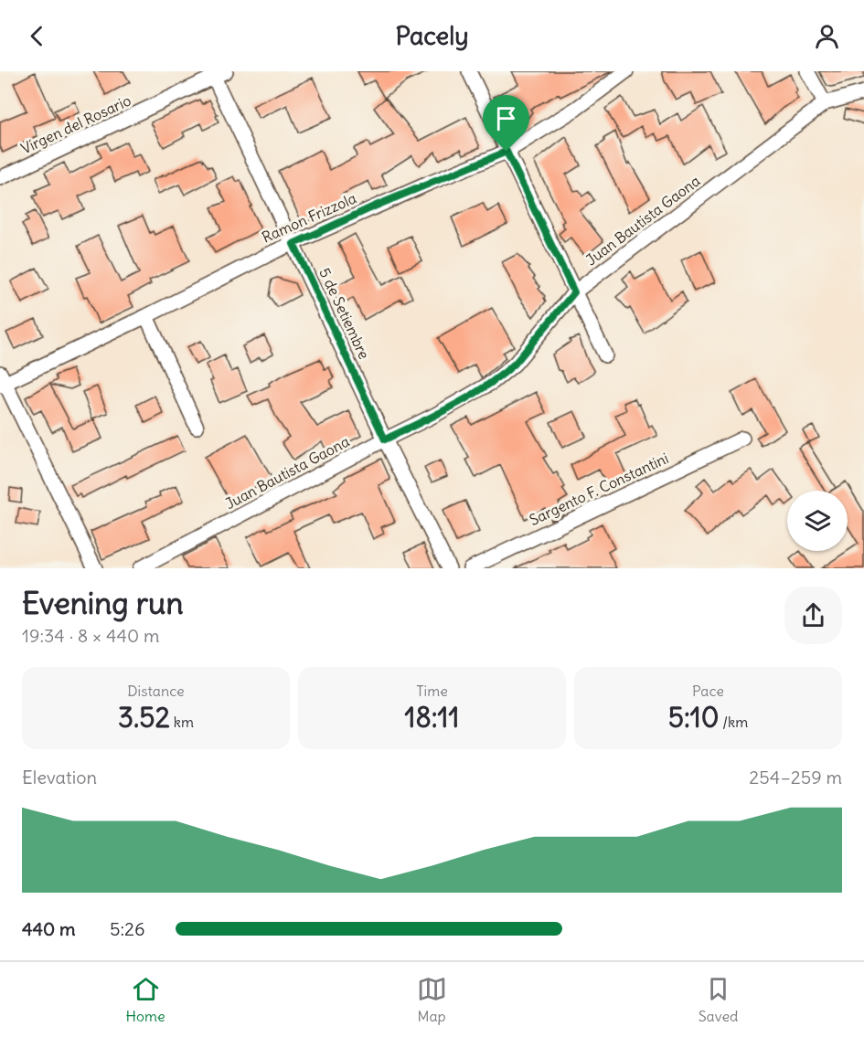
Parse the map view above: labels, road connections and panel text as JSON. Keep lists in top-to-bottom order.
{
  "streets": {
    "street": [
      "Virgen del Rosario",
      "Ramon Frizzola",
      "Juan Bautista Gaona",
      "5 de Setiembre",
      "Sargento F. Constantini"
    ]
  },
  "crossings": [
    ["Virgen del Rosario", "5 de Setiembre"],
    ["Ramon Frizzola", "5 de Setiembre"],
    ["Juan Bautista Gaona", "5 de Setiembre"]
  ],
  "page": {
    "header": "Pacely",
    "heading": ["Evening run", "19:34 · 8 × 440 m"],
    "stats": [
      ["Distance", "3.52 km"],
      ["Time", "18:11"],
      ["Pace", "5:10 /km"]
    ],
    "chart": ["Elevation", "254–259 m"],
    "list": [
      {
        "name": "440 m",
        "note": "5:26"
      }
    ],
    "tabs": ["Home", "Map", "Saved"]
  }
}
